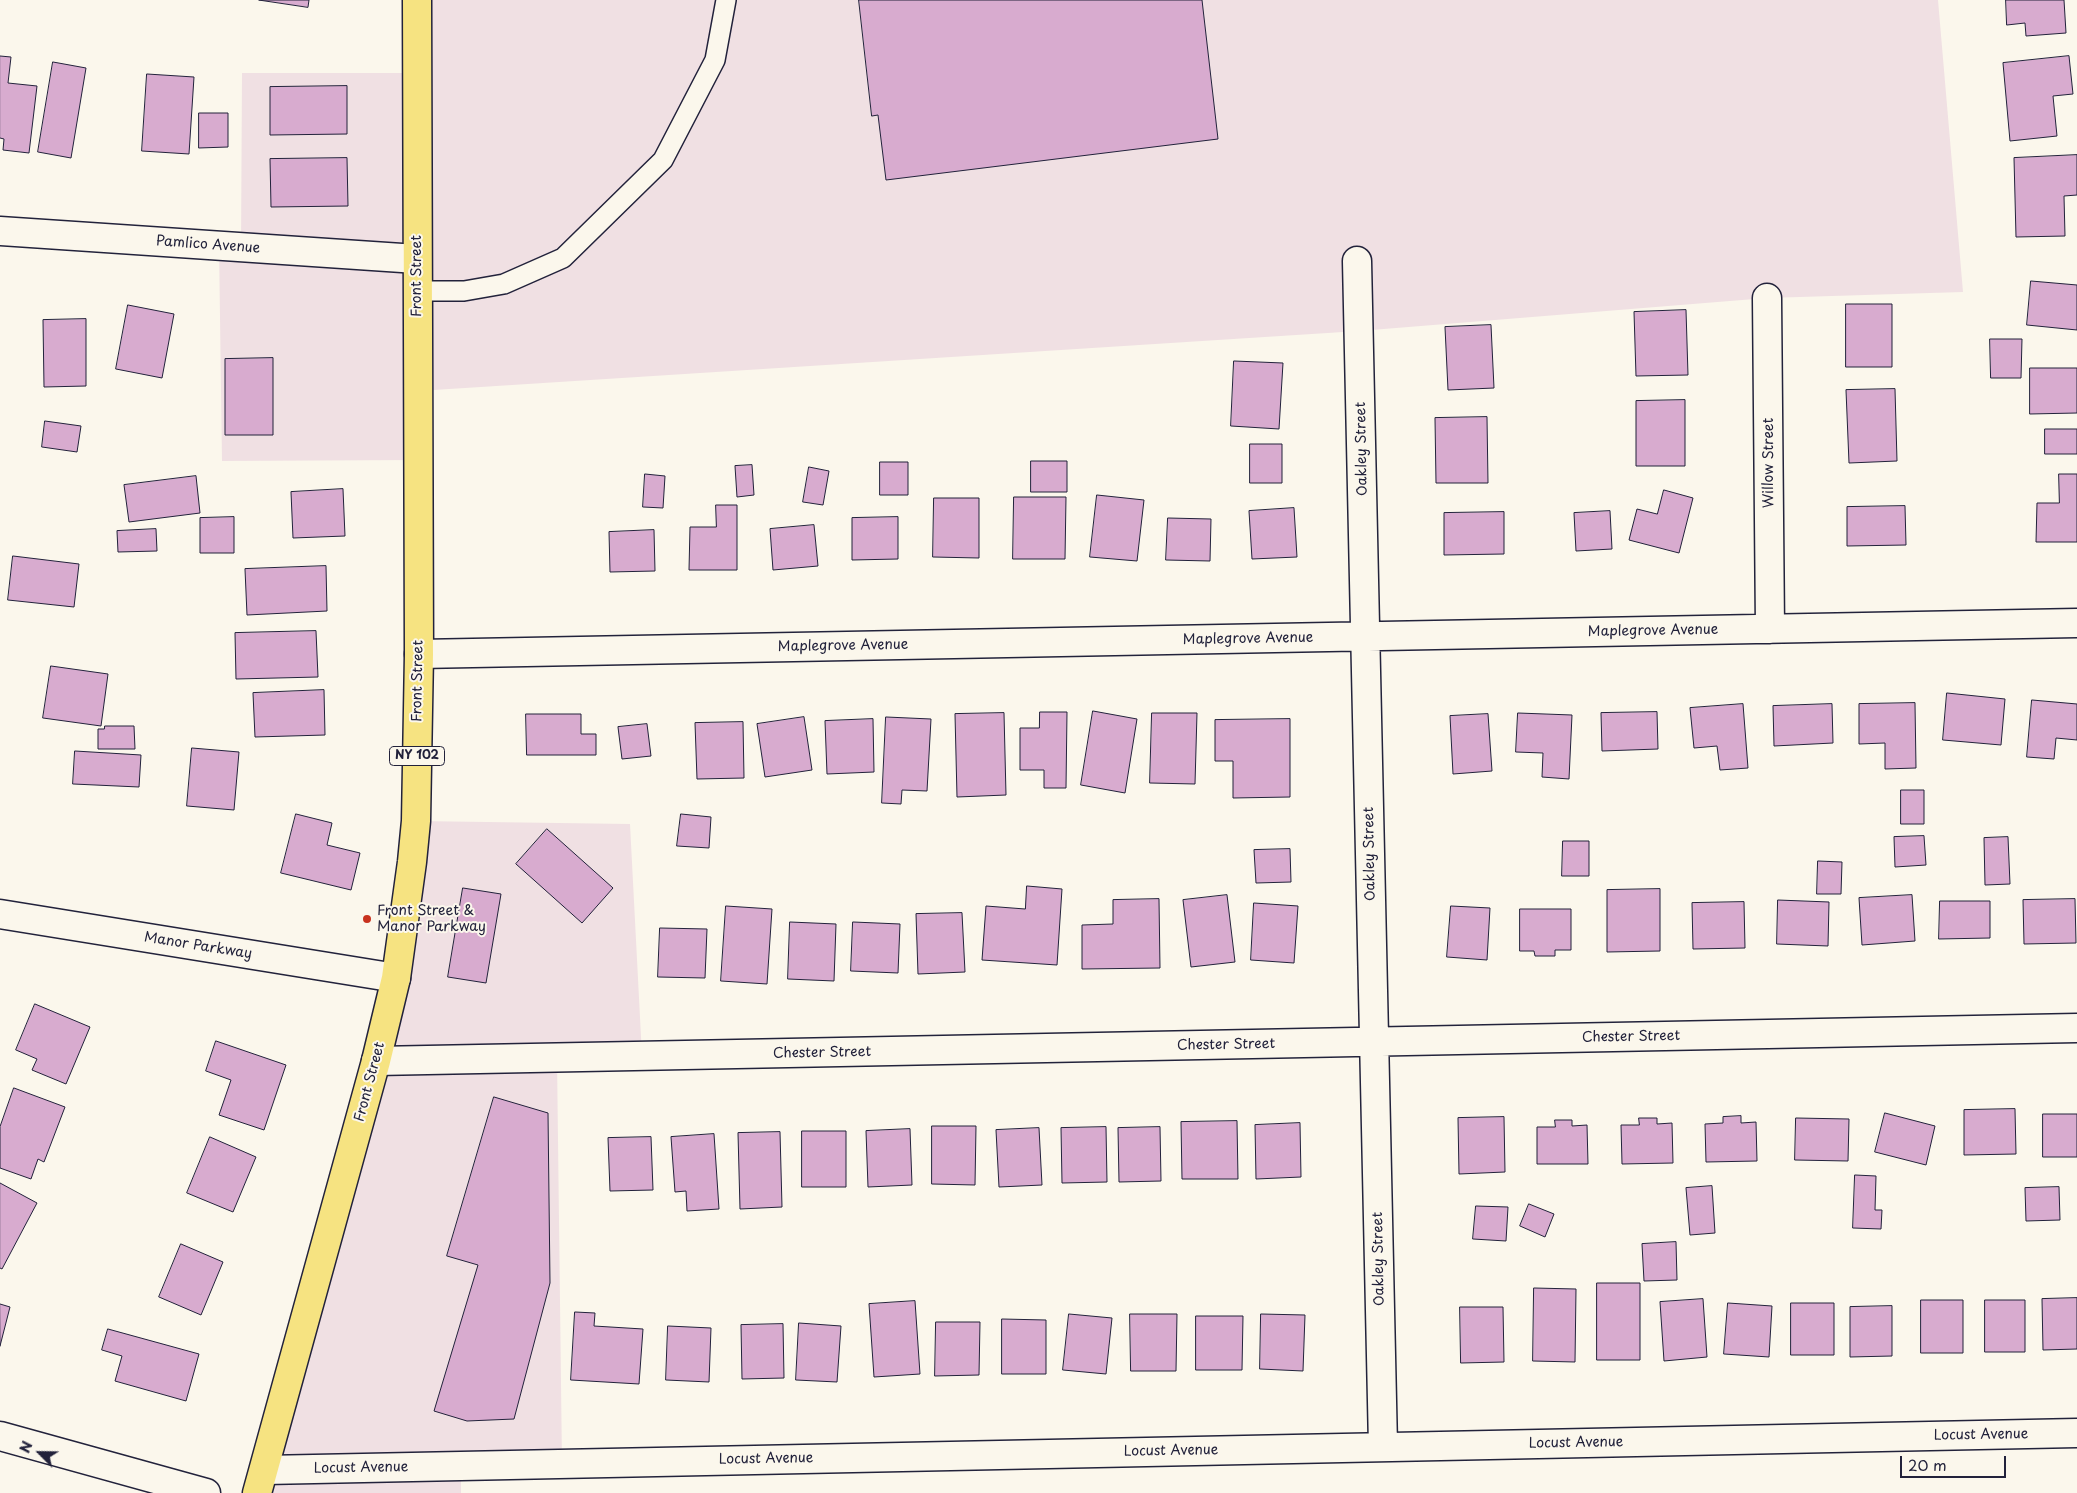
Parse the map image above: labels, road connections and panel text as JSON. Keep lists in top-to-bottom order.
{
  "streets": {
    "main road": ["Front Street", "NY 102"],
    "street": [
      "Pamlico Avenue",
      "Oakley Street",
      "Willow Street",
      "Maplegrove Avenue",
      "Manor Parkway",
      "Chester Street",
      "Locust Avenue"
    ]
  },
  "crossings": [
    ["Pamlico Avenue", "Front Street"],
    ["Front Street", "Maplegrove Avenue"],
    ["Front Street", "Manor Parkway"],
    ["Front Street", "Chester Street"],
    ["Front Street", "Locust Avenue"],
    ["Oakley Street", "Maplegrove Avenue"],
    ["Oakley Street", "Chester Street"],
    ["Oakley Street", "Locust Avenue"],
    ["Willow Street", "Maplegrove Avenue"]
  ],
  "places": ["Front Street & Manor Parkway"],
  "scale_bar": "20 m",
  "north": "top left"
}
